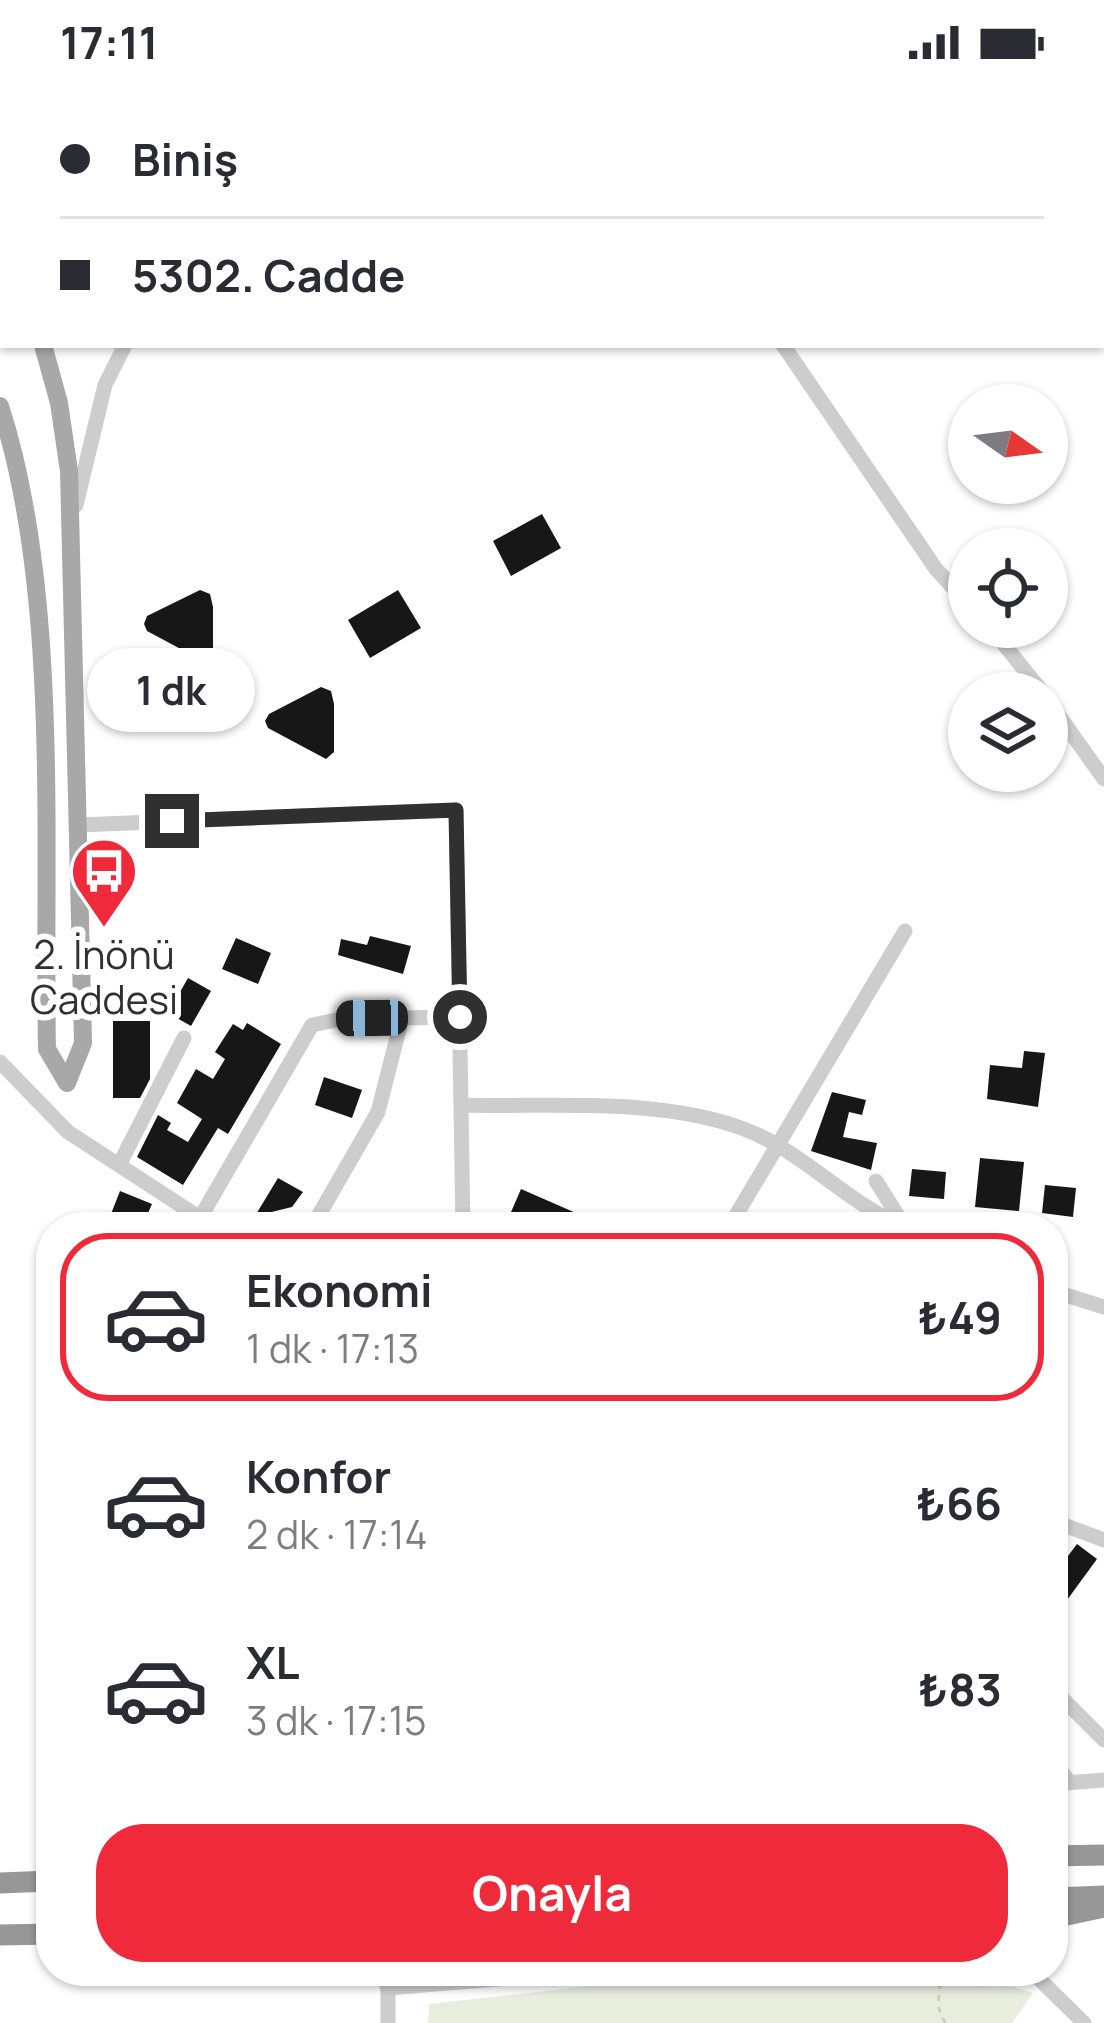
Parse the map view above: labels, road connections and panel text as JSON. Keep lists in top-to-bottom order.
{
  "places": {
    "bus stop": ["2. İnönü Caddesi"]
  },
  "north": "right",
  "page": {
    "status": "17:11",
    "banner": ["Biniş", "5302. Cadde"],
    "bubble": "1 dk",
    "list": [
      {
        "name": "Ekonomi",
        "note": "1 dk · 17:13",
        "value": "₺49"
      },
      {
        "name": "Konfor",
        "note": "2 dk · 17:14",
        "value": "₺66"
      },
      {
        "name": "XL",
        "note": "3 dk · 17:15",
        "value": "₺83"
      }
    ],
    "buttons": "Onayla"
  }
}
